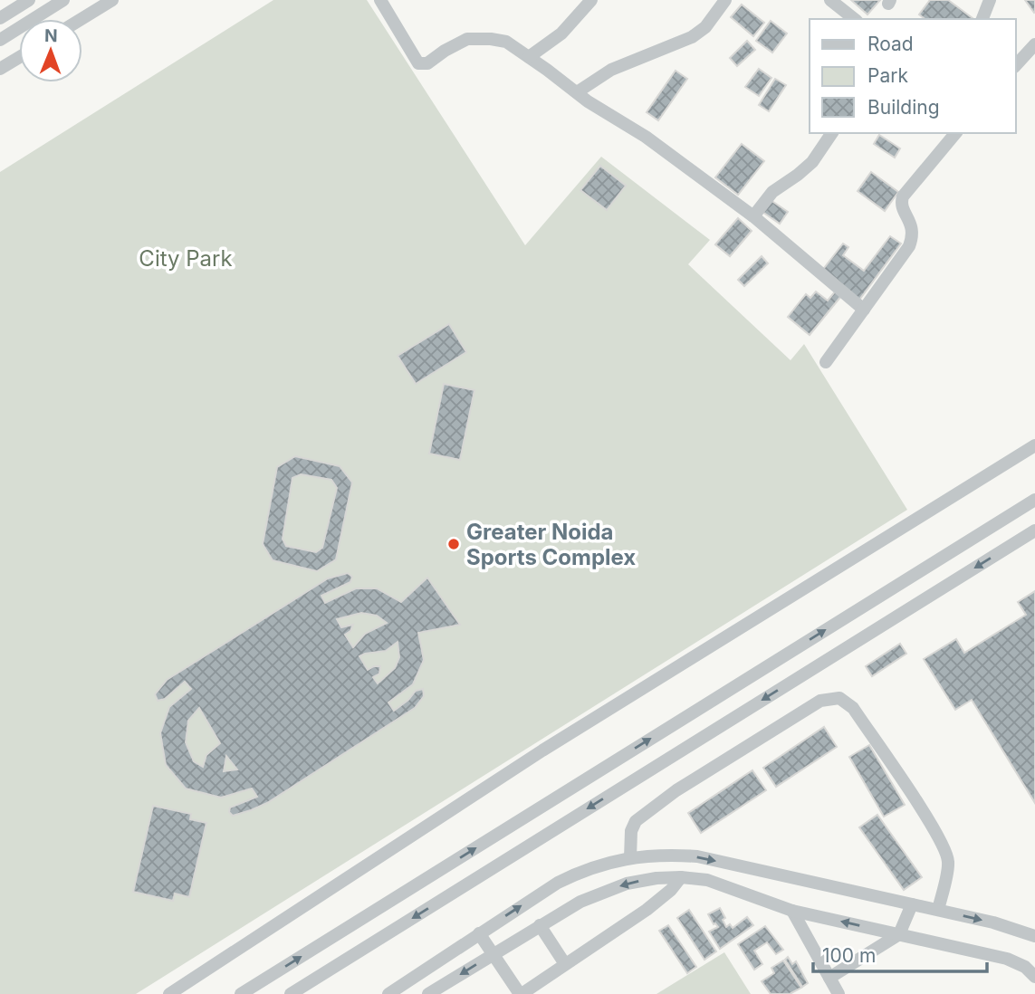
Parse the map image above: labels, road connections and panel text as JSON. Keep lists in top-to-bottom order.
{
  "parks": ["City Park"],
  "places": ["Greater Noida Sports Complex"],
  "legend": ["Road", "Park", "Building"],
  "scale_bar": "100 m",
  "north": "top"
}
